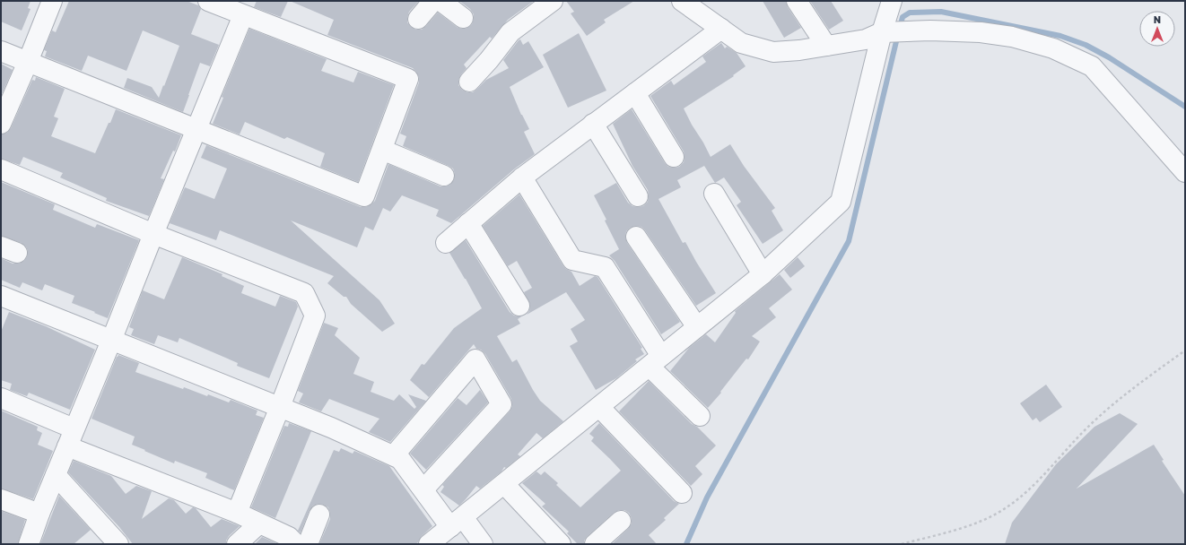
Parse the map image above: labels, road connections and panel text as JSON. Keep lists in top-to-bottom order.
{
  "north": "top"
}
